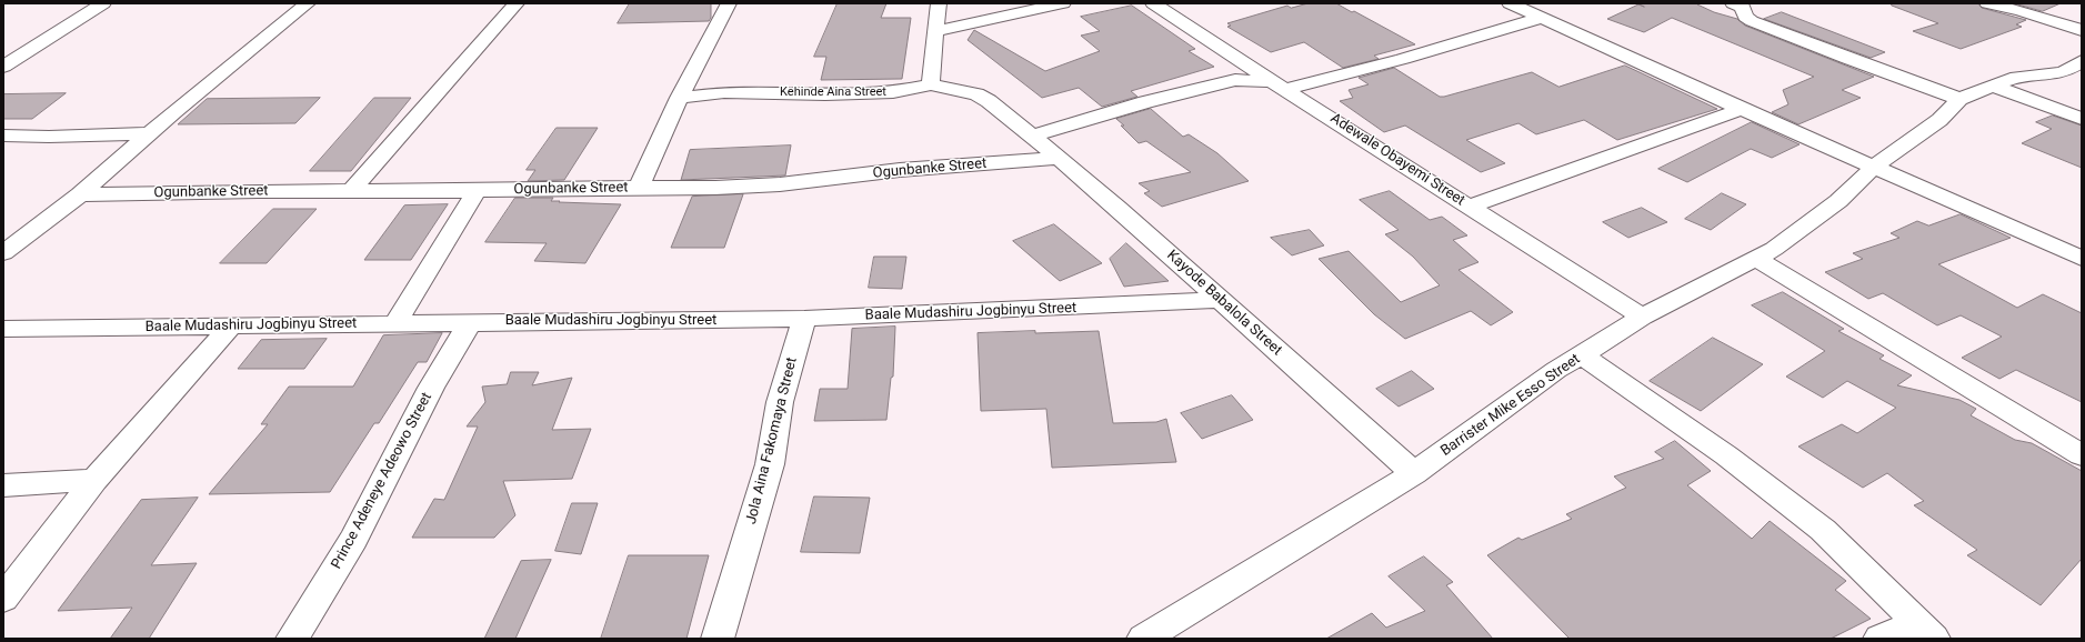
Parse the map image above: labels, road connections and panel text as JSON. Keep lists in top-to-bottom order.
{
  "streets": {
    "street": [
      "Kehinde Aina Street",
      "Adewale Obayemi Street",
      "Ogunbanke Street",
      "Kayode Babalola Street",
      "Baale Mudashiru Jogbinyu Street",
      "Barrister Mike Esso Street",
      "Jola Aina Fakomaya Street",
      "Prince Adeneye Adeowo Street"
    ]
  },
  "crossings": [
    ["Kehinde Aina Street", "Kayode Babalola Street"],
    ["Adewale Obayemi Street", "Barrister Mike Esso Street"],
    ["Ogunbanke Street", "Kayode Babalola Street"],
    ["Kayode Babalola Street", "Baale Mudashiru Jogbinyu Street"],
    ["Kayode Babalola Street", "Barrister Mike Esso Street"],
    ["Baale Mudashiru Jogbinyu Street", "Jola Aina Fakomaya Street"],
    ["Baale Mudashiru Jogbinyu Street", "Prince Adeneye Adeowo Street"]
  ]
}
